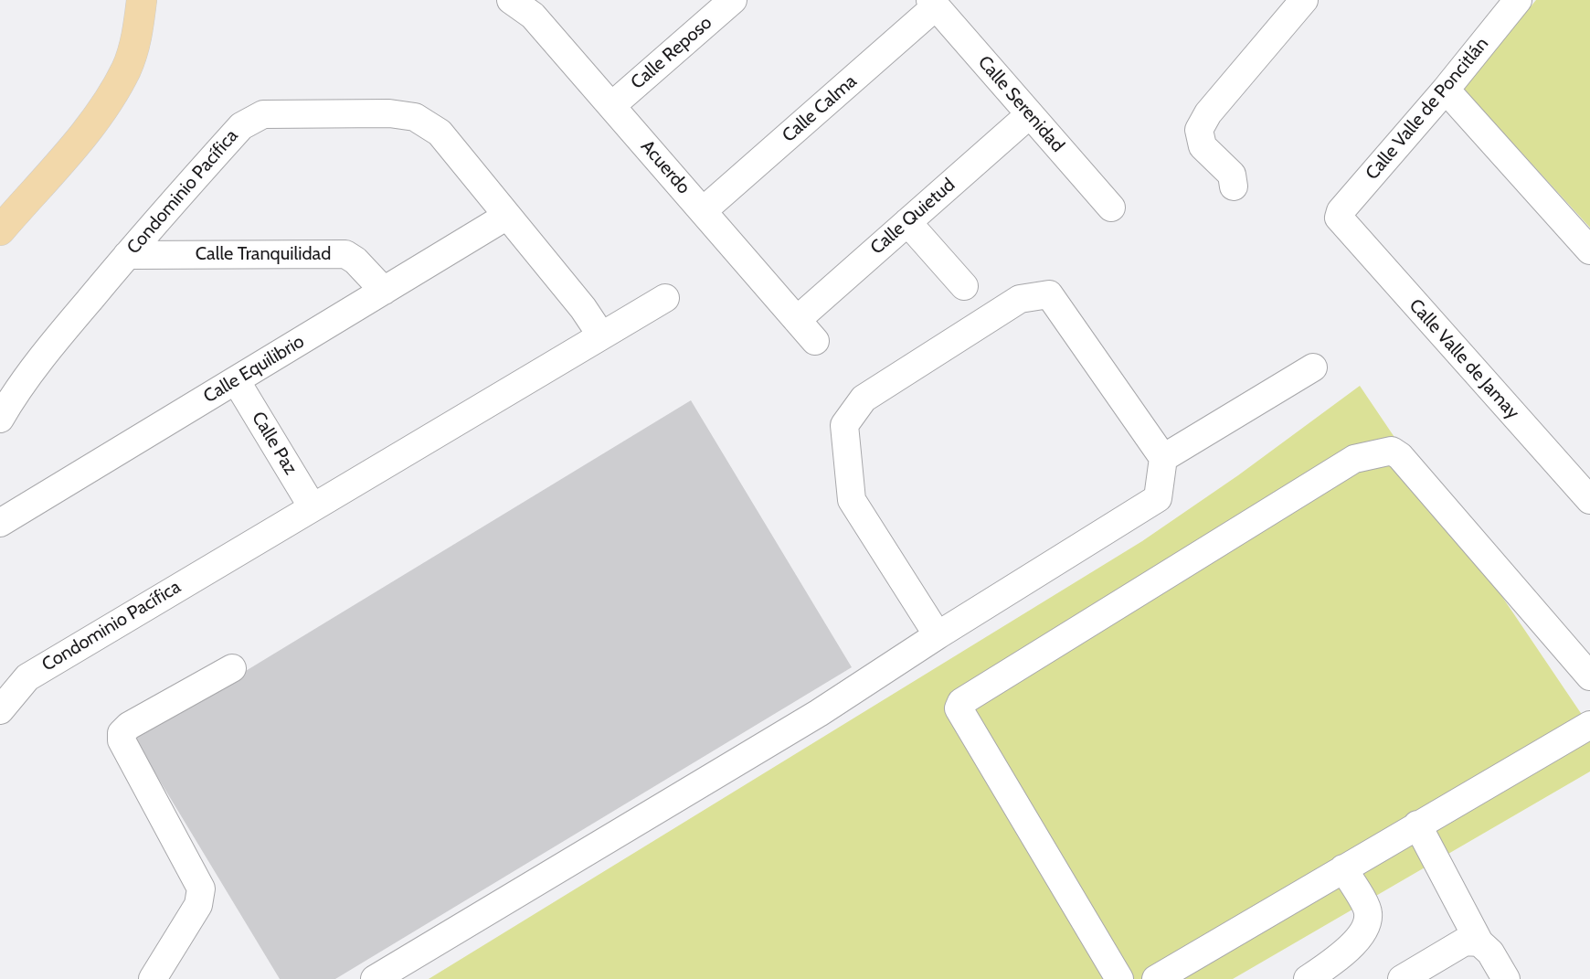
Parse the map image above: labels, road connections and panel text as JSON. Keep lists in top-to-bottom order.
{
  "streets": {
    "street": [
      "Calle Reposo",
      "Calle Serenidad",
      "Calle Calma",
      "Calle Valle de Poncitlán",
      "Acuerdo",
      "Condominio Pacífica",
      "Calle Quietud",
      "Calle Tranquilidad",
      "Calle Valle de Jamay",
      "Calle Equilibrio",
      "Calle Paz"
    ]
  },
  "crossings": [
    ["Calle Reposo", "Acuerdo"],
    ["Calle Serenidad", "Calle Calma"],
    ["Calle Serenidad", "Calle Quietud"],
    ["Calle Calma", "Acuerdo"],
    ["Calle Valle de Poncitlán", "Calle Valle de Jamay"],
    ["Acuerdo", "Calle Quietud"],
    ["Condominio Pacífica", "Calle Tranquilidad"],
    ["Condominio Pacífica", "Calle Equilibrio"],
    ["Condominio Pacífica", "Calle Paz"],
    ["Calle Tranquilidad", "Calle Equilibrio"],
    ["Calle Equilibrio", "Calle Paz"]
  ]
}
